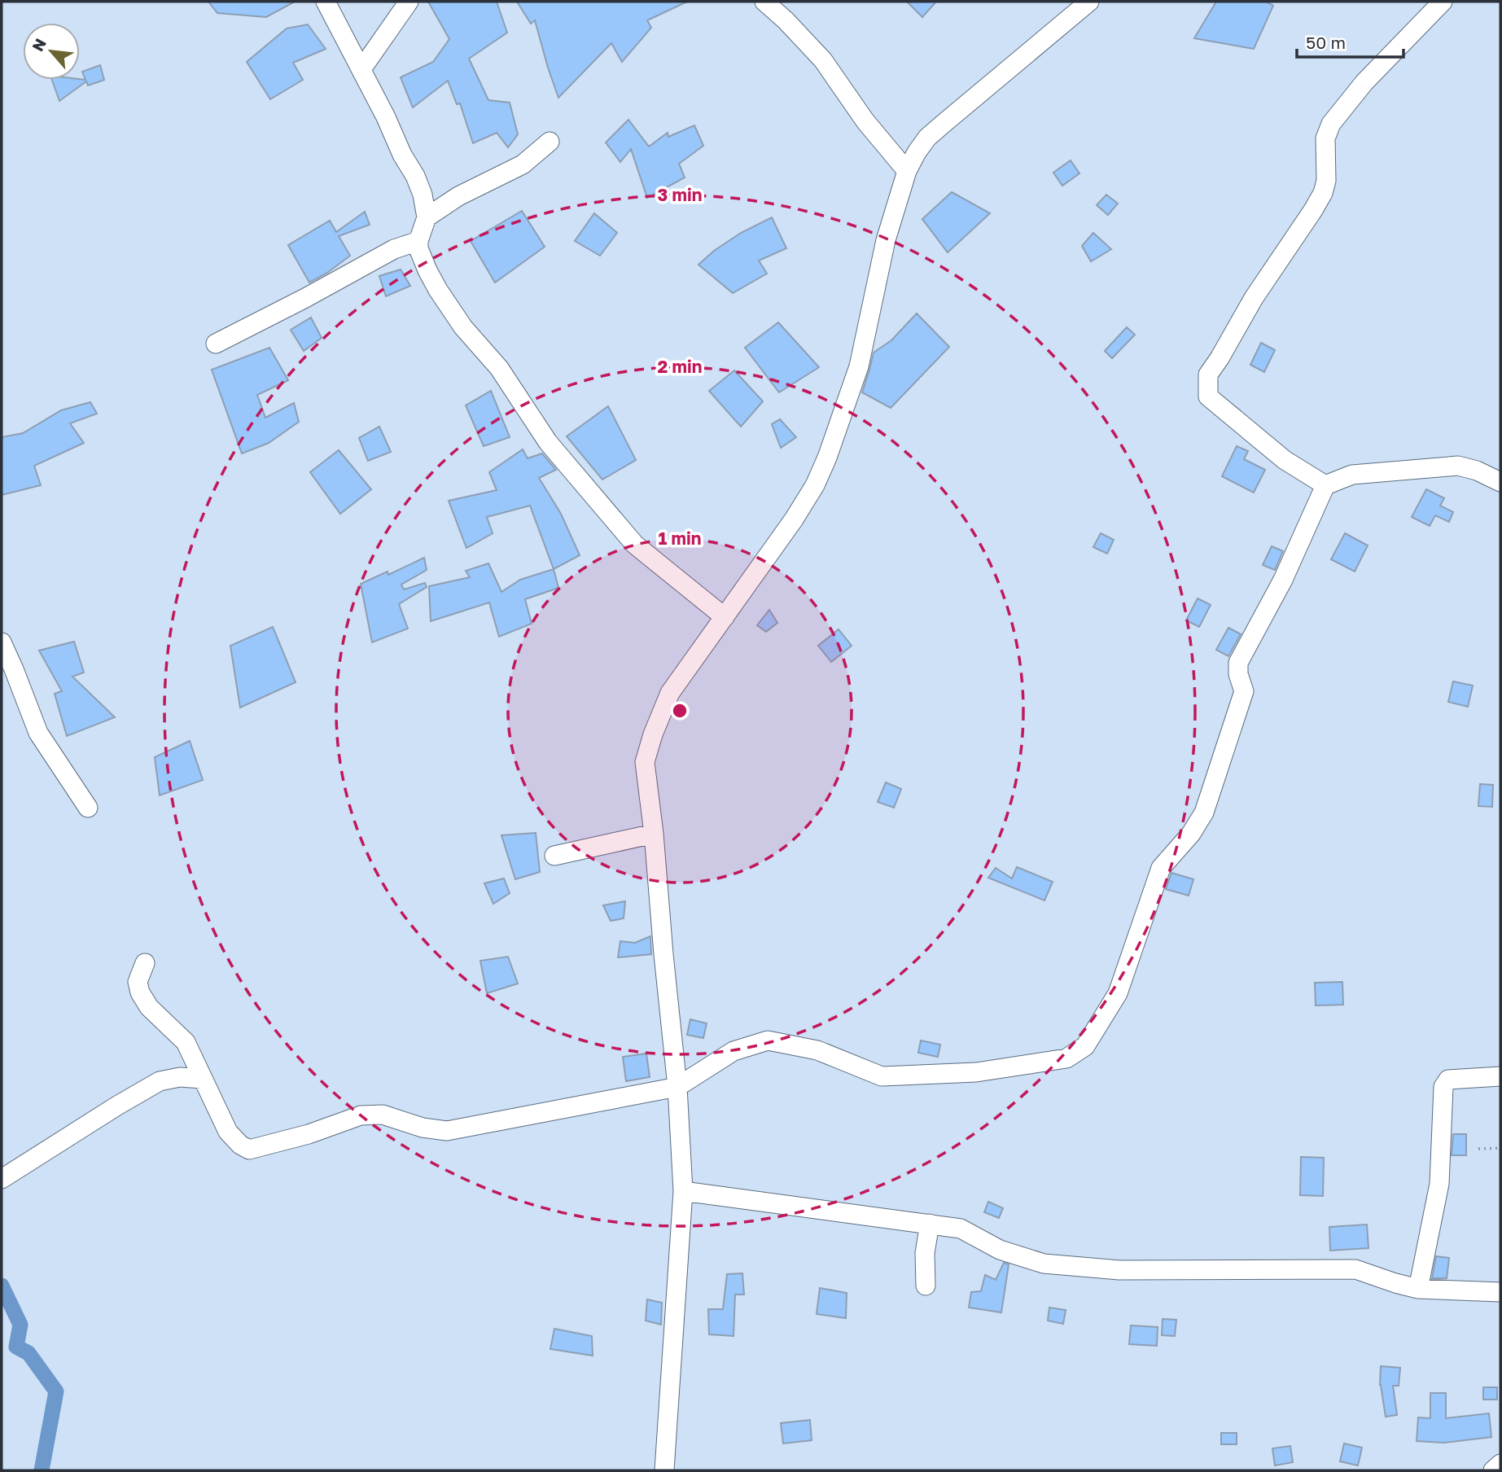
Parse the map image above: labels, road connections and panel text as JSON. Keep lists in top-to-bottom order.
{
  "scale_bar": "50 m",
  "north": "top left",
  "rings": ["3 min", "2 min", "1 min"]
}
